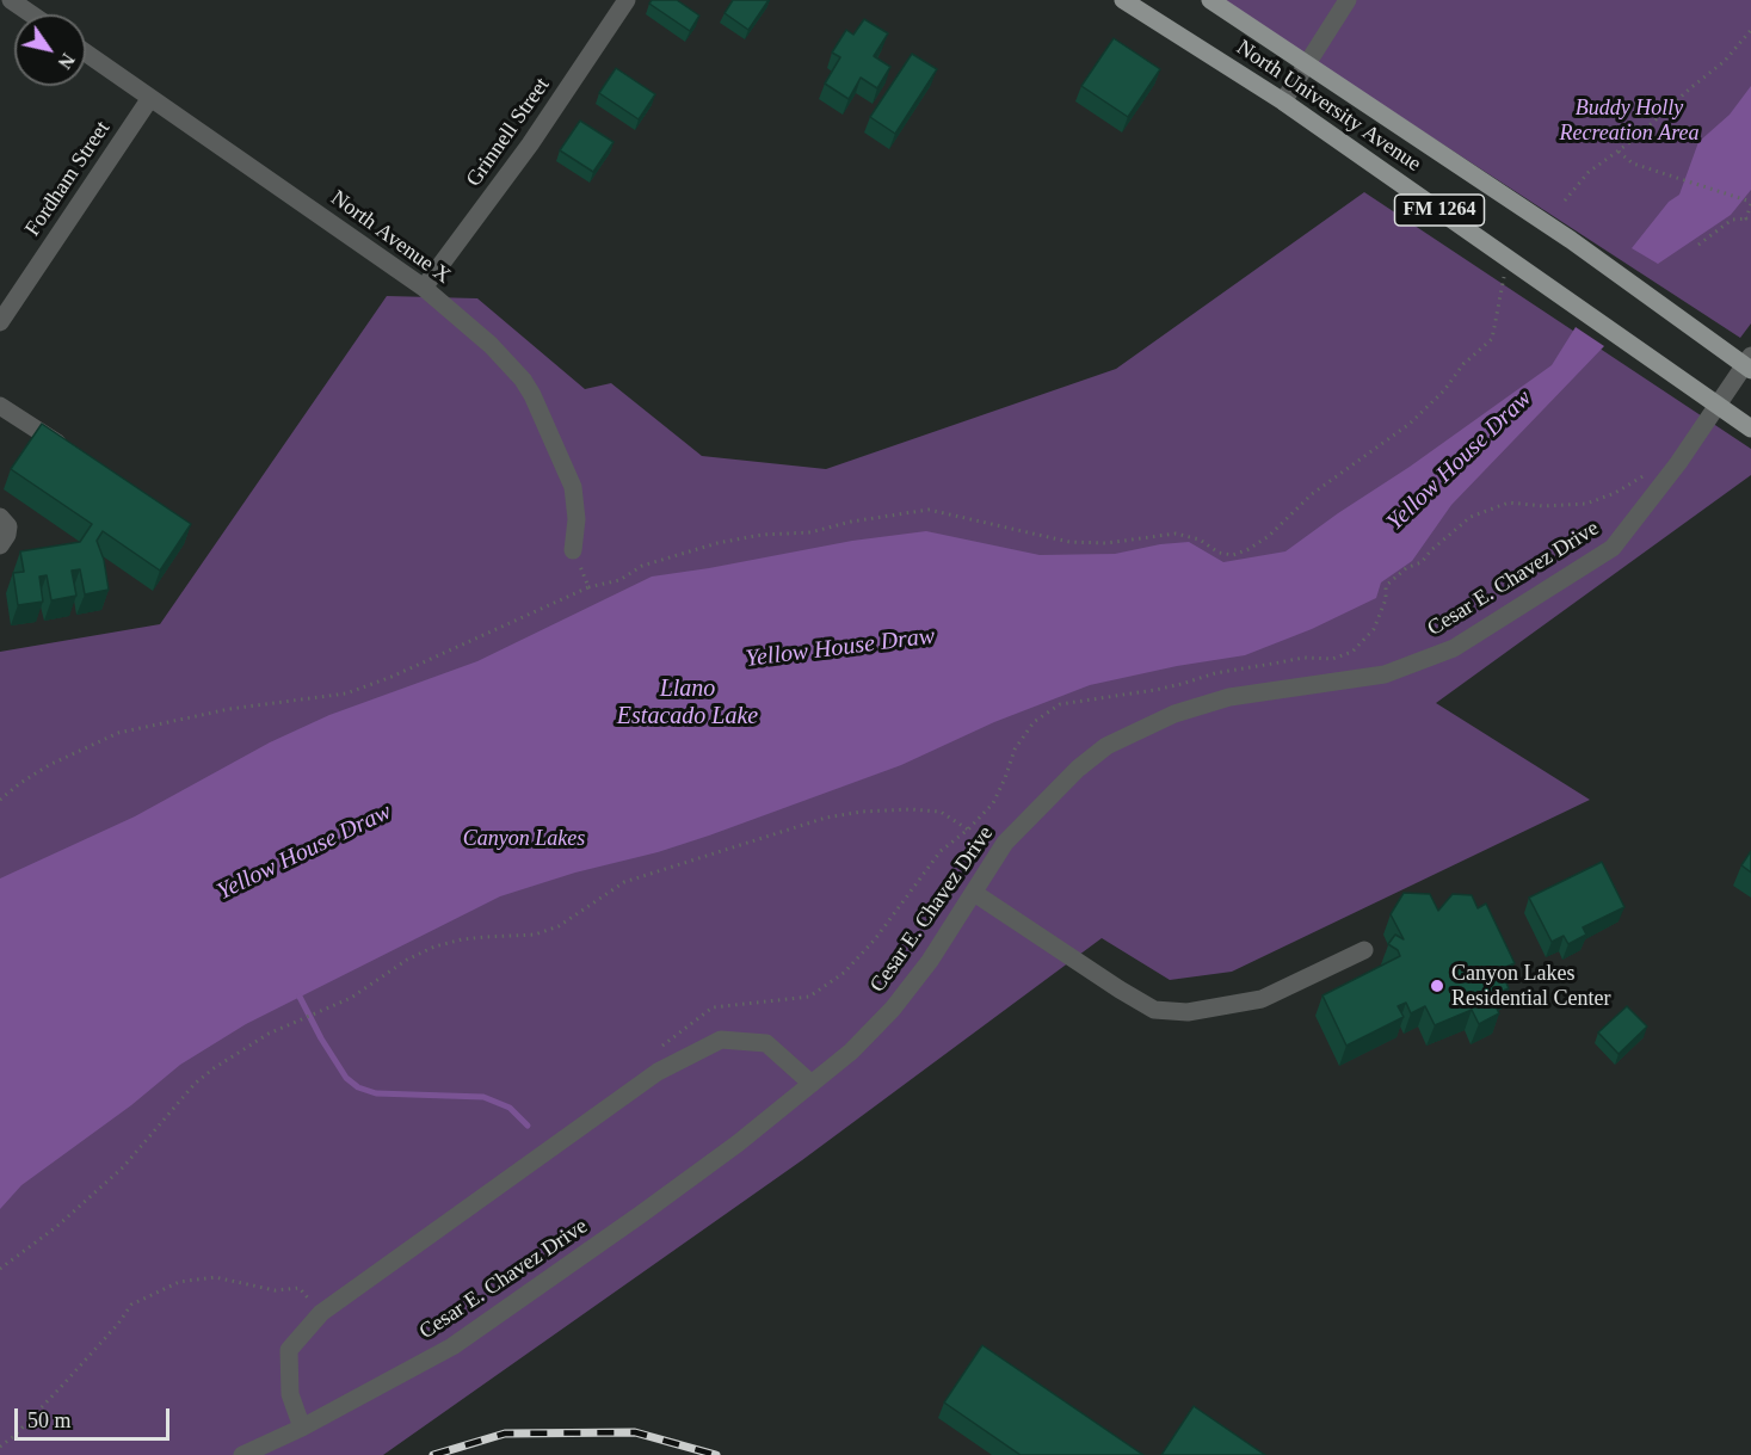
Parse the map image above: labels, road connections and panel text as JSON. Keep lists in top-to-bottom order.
{
  "streets": {
    "main road": ["North University Avenue", "FM 1264"],
    "street": [
      "Grinnell Street",
      "Fordham Street",
      "North Avenue X",
      "Cesar E. Chavez Drive"
    ]
  },
  "crossings": [
    ["North University Avenue", "Cesar E. Chavez Drive"],
    ["Grinnell Street", "North Avenue X"],
    ["Fordham Street", "North Avenue X"]
  ],
  "water": ["Yellow House Draw", "Llano Estacado Lake"],
  "parks": ["Buddy Holly Recreation Area", "Canyon Lakes"],
  "places": ["Canyon Lakes Residential Center"],
  "scale_bar": "50 m",
  "north": "bottom right"
}
